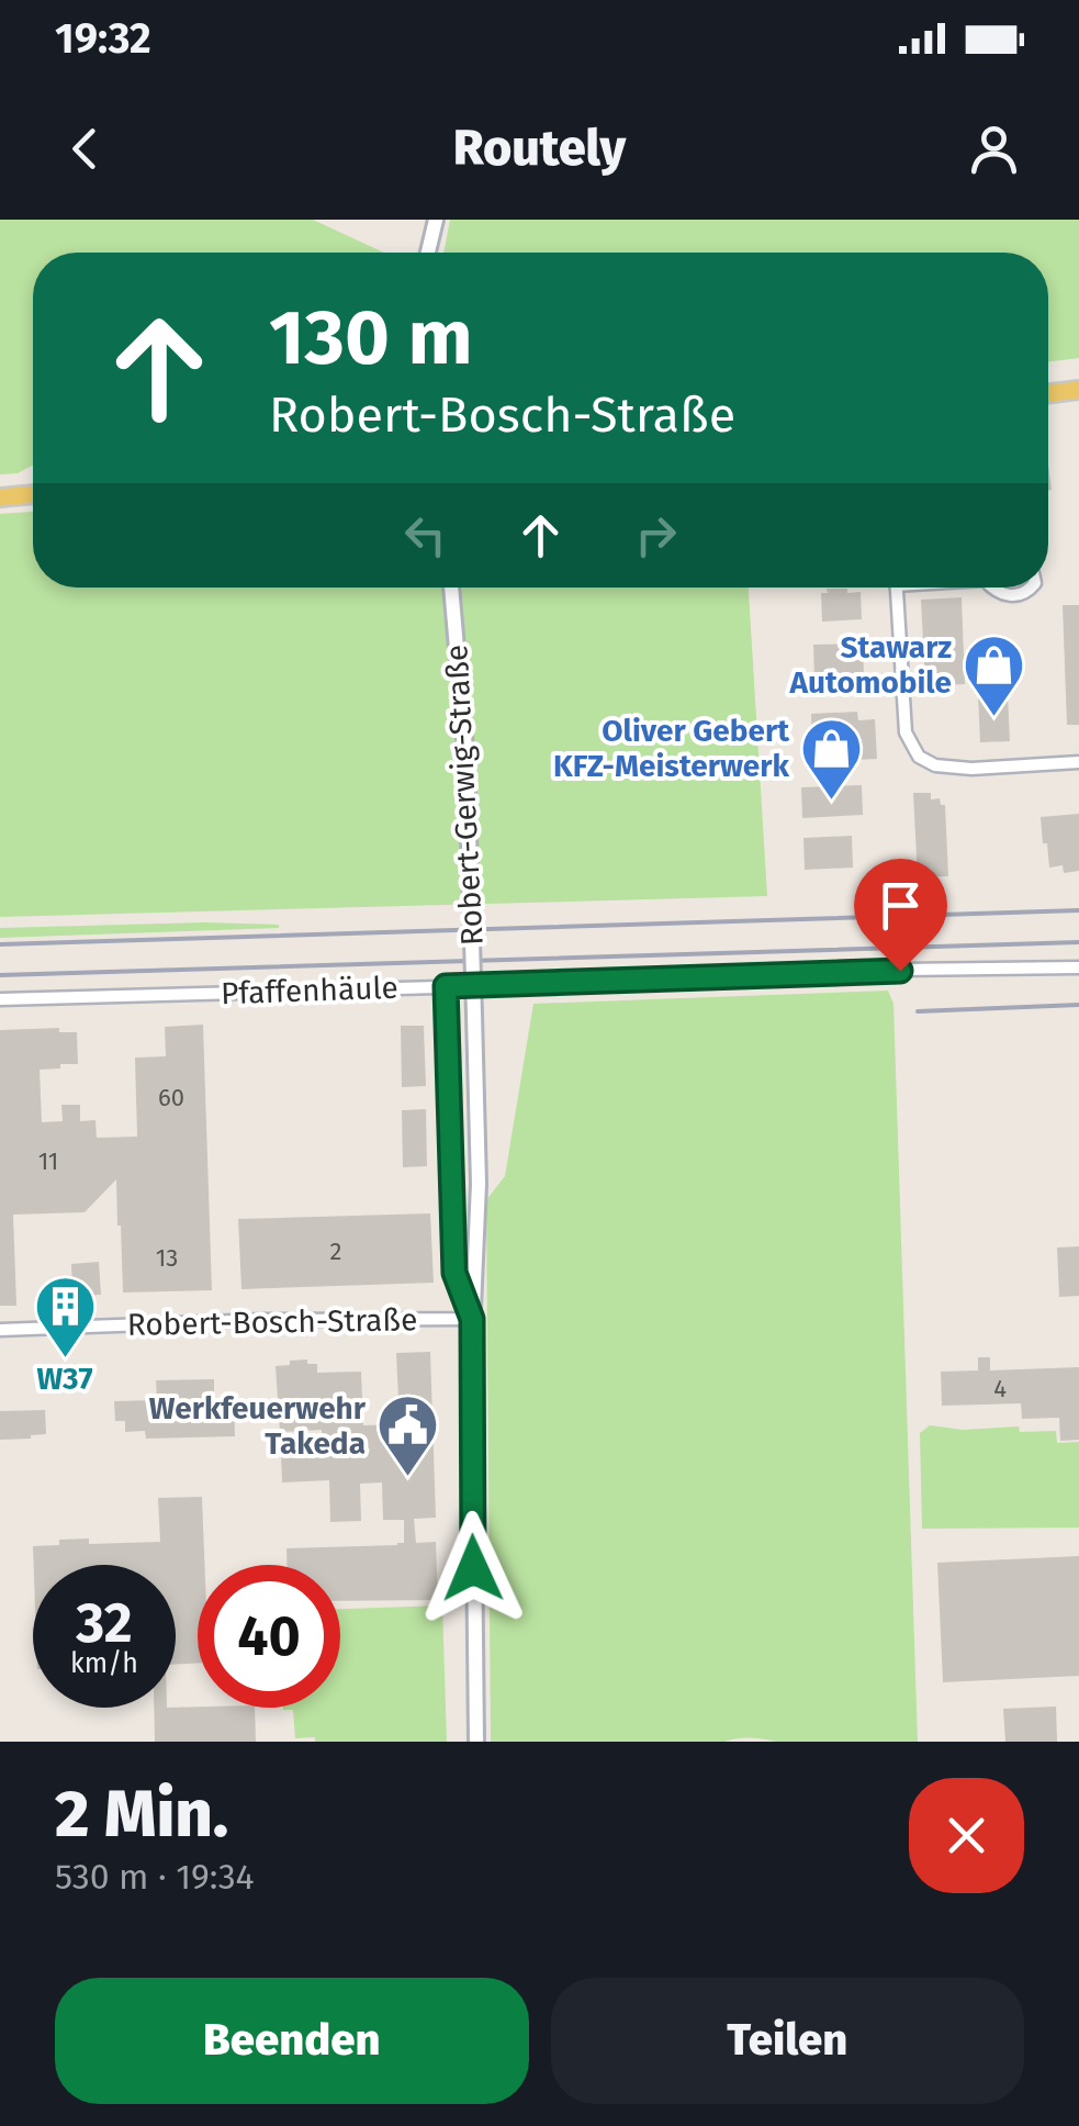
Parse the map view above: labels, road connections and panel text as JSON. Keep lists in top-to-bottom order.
{
  "streets": {
    "street": ["Robert-Gerwig-Straße", "Pfaffenhäule", "Robert-Bosch-Straße"]
  },
  "crossings": [
    ["Robert-Gerwig-Straße", "Robert-Bosch-Straße"]
  ],
  "places": {
    "shop": ["Stawarz Automobile", "Oliver Gebert KFZ-Meisterwerk"],
    "building": ["W37"],
    "public building": ["Werkfeuerwehr Takeda"]
  },
  "house_numbers": [
    "60",
    "11",
    "2",
    "13",
    "4"
  ],
  "page": {
    "status": "19:32",
    "header": "Routely",
    "turn": ["130 m", "Robert-Bosch-Straße"],
    "speed": "32 km/h",
    "limit": "40",
    "heading": ["2 Min.", "530 m · 19:34"],
    "buttons": ["Beenden", "Teilen"]
  }
}
